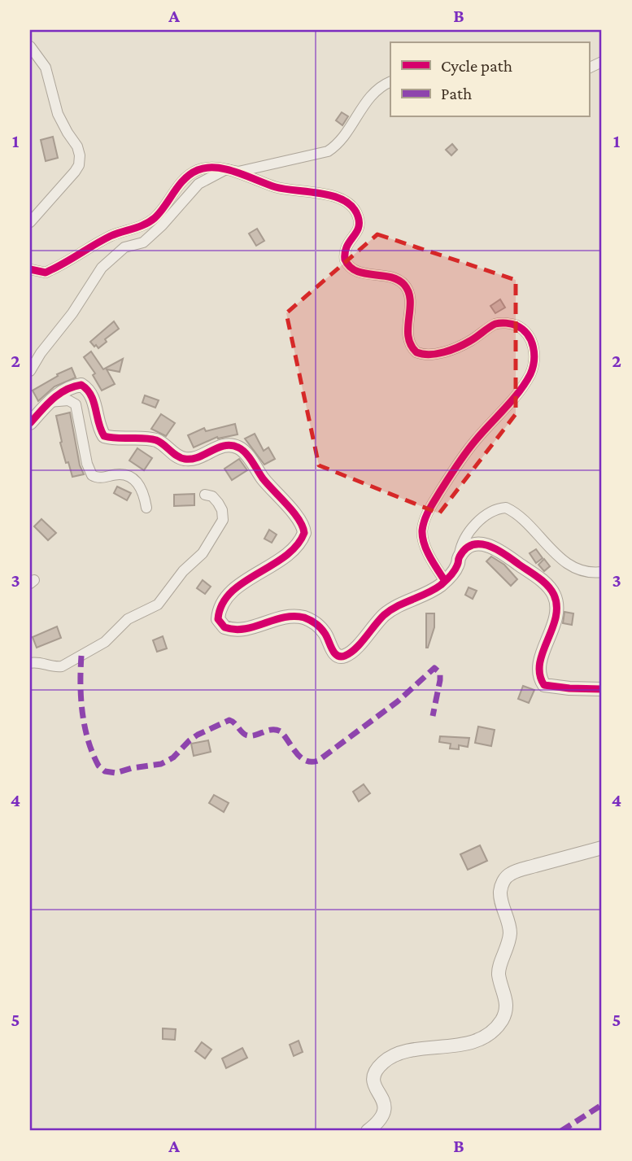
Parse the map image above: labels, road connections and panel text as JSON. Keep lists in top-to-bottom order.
{
  "legend": ["Cycle path", "Path"],
  "grid": {
    "columns": ["A", "B"],
    "rows": [
      "1",
      "2",
      "3",
      "4",
      "5"
    ]
  }
}
